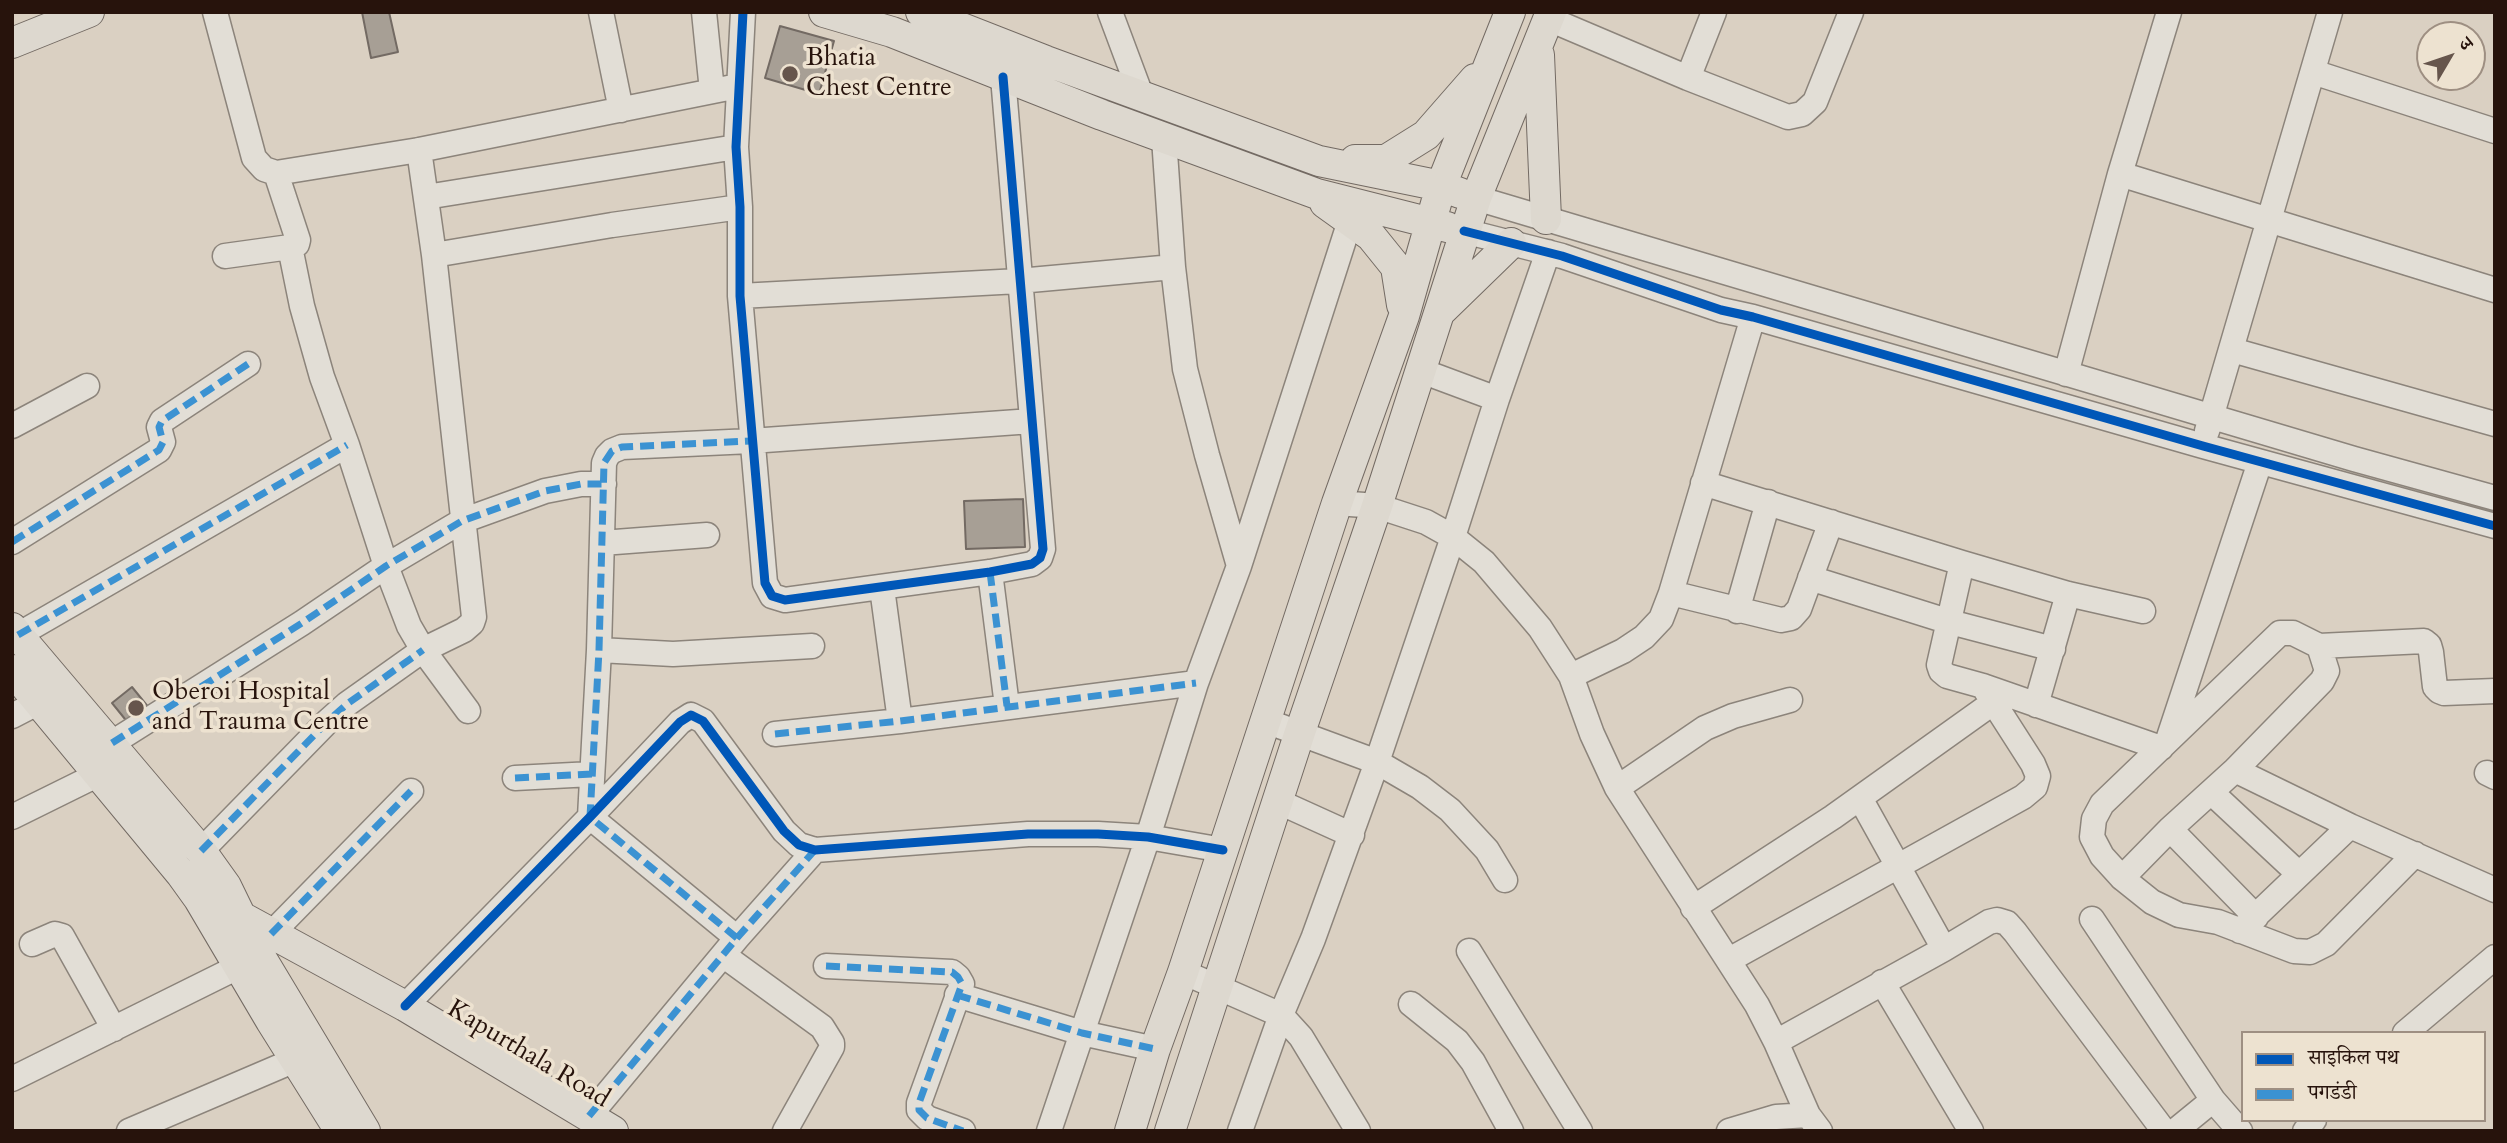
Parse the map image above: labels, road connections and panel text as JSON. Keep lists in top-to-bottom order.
{
  "streets": {
    "main road": ["Kapurthala Road"]
  },
  "places": ["Bhatia Chest Centre", "Oberoi Hospital and Trauma Centre"],
  "legend": ["साइकिल पथ", "पगडंडी"],
  "north": "top right"
}
